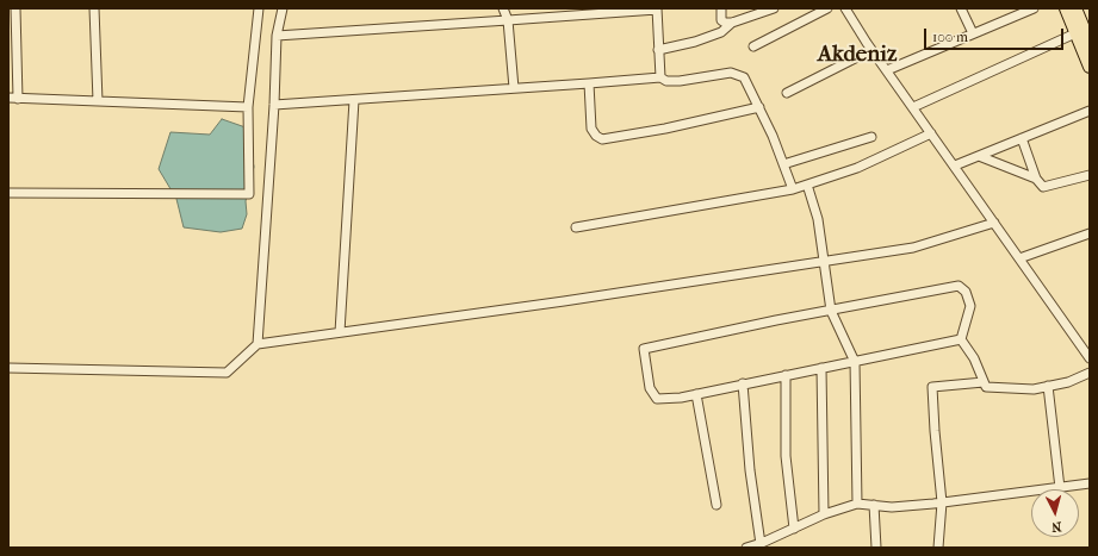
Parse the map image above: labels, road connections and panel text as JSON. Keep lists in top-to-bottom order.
{
  "districts": ["Akdeniz"],
  "scale_bar": "100 m",
  "north": "bottom"
}
